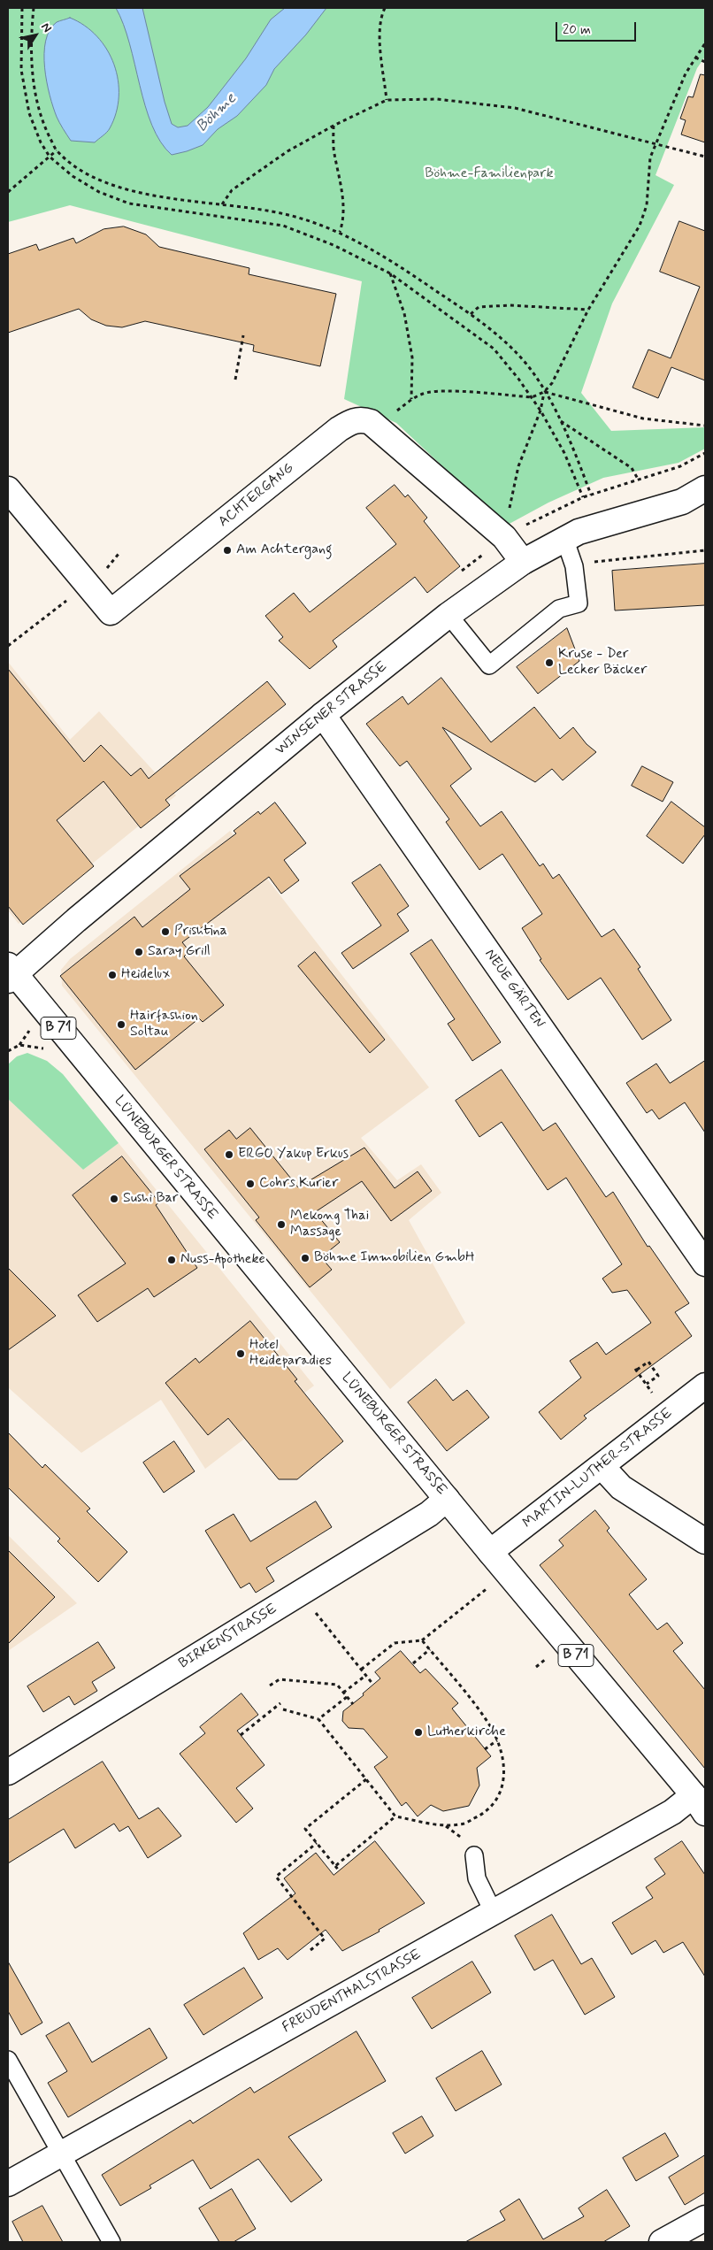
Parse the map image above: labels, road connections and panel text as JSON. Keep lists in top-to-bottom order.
{
  "streets": {
    "street": [
      "ACHTERGANG",
      "WINSENER STRASSE",
      "NEUE GÄRTEN",
      "B 71",
      "LÜNEBURGER STRASSE",
      "MARTIN-LUTHER-STRASSE",
      "BIRKENSTRASSE",
      "FREUDENTHALSTRASSE"
    ]
  },
  "crossings": [
    ["ACHTERGANG", "WINSENER STRASSE"],
    ["WINSENER STRASSE", "NEUE GÄRTEN"],
    ["WINSENER STRASSE", "LÜNEBURGER STRASSE"],
    ["LÜNEBURGER STRASSE", "MARTIN-LUTHER-STRASSE"],
    ["LÜNEBURGER STRASSE", "BIRKENSTRASSE"],
    ["LÜNEBURGER STRASSE", "FREUDENTHALSTRASSE"]
  ],
  "water": ["Böhme"],
  "parks": ["Böhme-Familienpark"],
  "places": [
    "Am Achtergang",
    "Kruse - Der Lecker Bäcker",
    "Prishtina",
    "Saray Grill",
    "Heidelux",
    "Hairfashion Soltau",
    "ERGO Yakup Erkus",
    "Cohrs Kurier",
    "Sushi Bar",
    "Mekong Thai Massage",
    "Böhme Immobilien GmbH",
    "Nuss-Apotheke",
    "Hotel Heideparadies",
    "Lutherkirche"
  ],
  "scale_bar": "20 m",
  "north": "top right"
}
